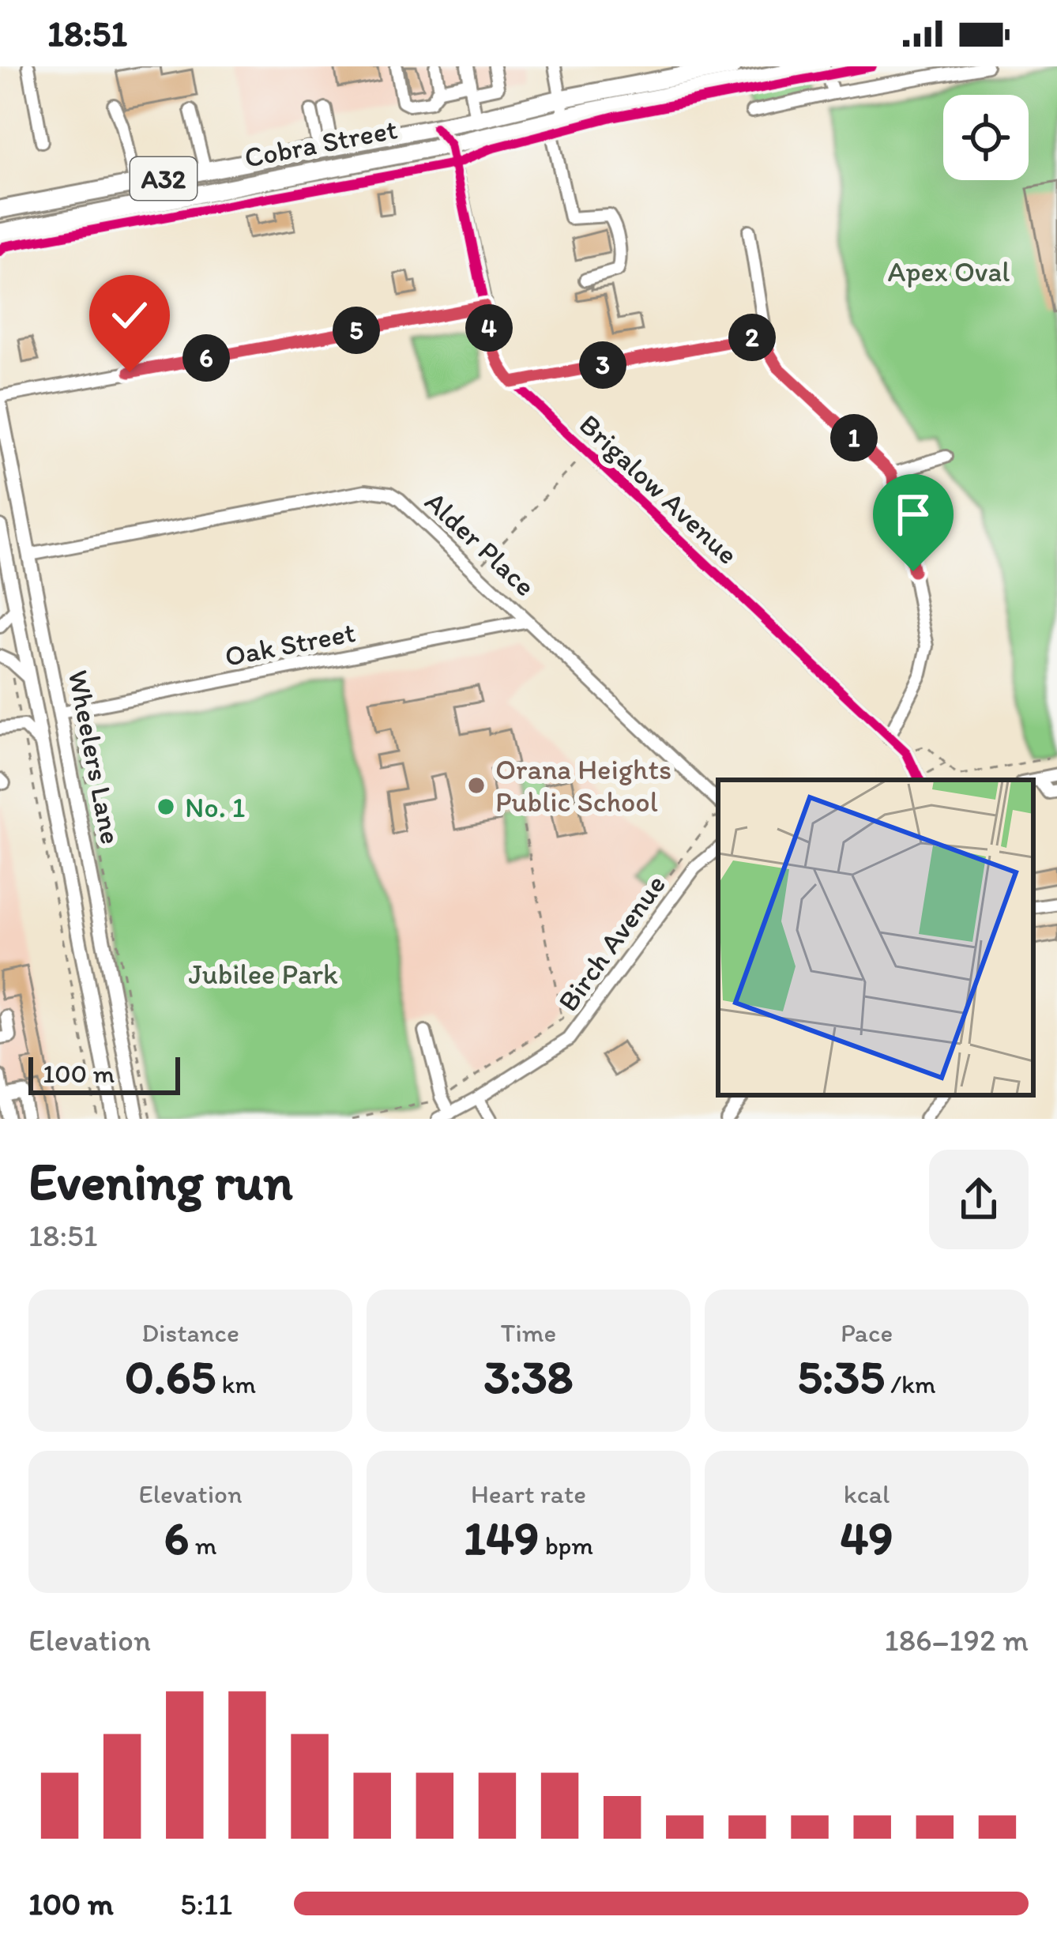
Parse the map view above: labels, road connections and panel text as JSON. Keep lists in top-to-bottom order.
{
  "streets": {
    "highway": ["Cobra Street", "A32"],
    "main road": ["Wheelers Lane"],
    "street": [
      "Brigalow Avenue",
      "Alder Place",
      "Oak Street",
      "Birch Avenue"
    ]
  },
  "crossings": [
    ["Cobra Street", "Brigalow Avenue"],
    ["Alder Place", "Oak Street"],
    ["Alder Place", "Wheelers Lane"],
    ["Oak Street", "Wheelers Lane"]
  ],
  "parks": ["Apex Oval", "Jubilee Park"],
  "places": ["Orana Heights Public School", "No. 1"],
  "scale_bar": "100 m",
  "page": {
    "status": "18:51",
    "pins": [
      "4",
      "5",
      "2",
      "6",
      "3",
      "1"
    ],
    "scale": "100 m",
    "heading": ["Evening run", "18:51"],
    "stats": [
      ["Distance", "0.65 km"],
      ["Time", "3:38"],
      ["Pace", "5:35 /km"],
      ["Elevation", "6 m"],
      ["Heart rate", "149 bpm"],
      ["kcal", "49"]
    ],
    "chart": ["Elevation", "186–192 m"],
    "list": [
      {
        "name": "100 m",
        "note": "5:11"
      }
    ]
  }
}
